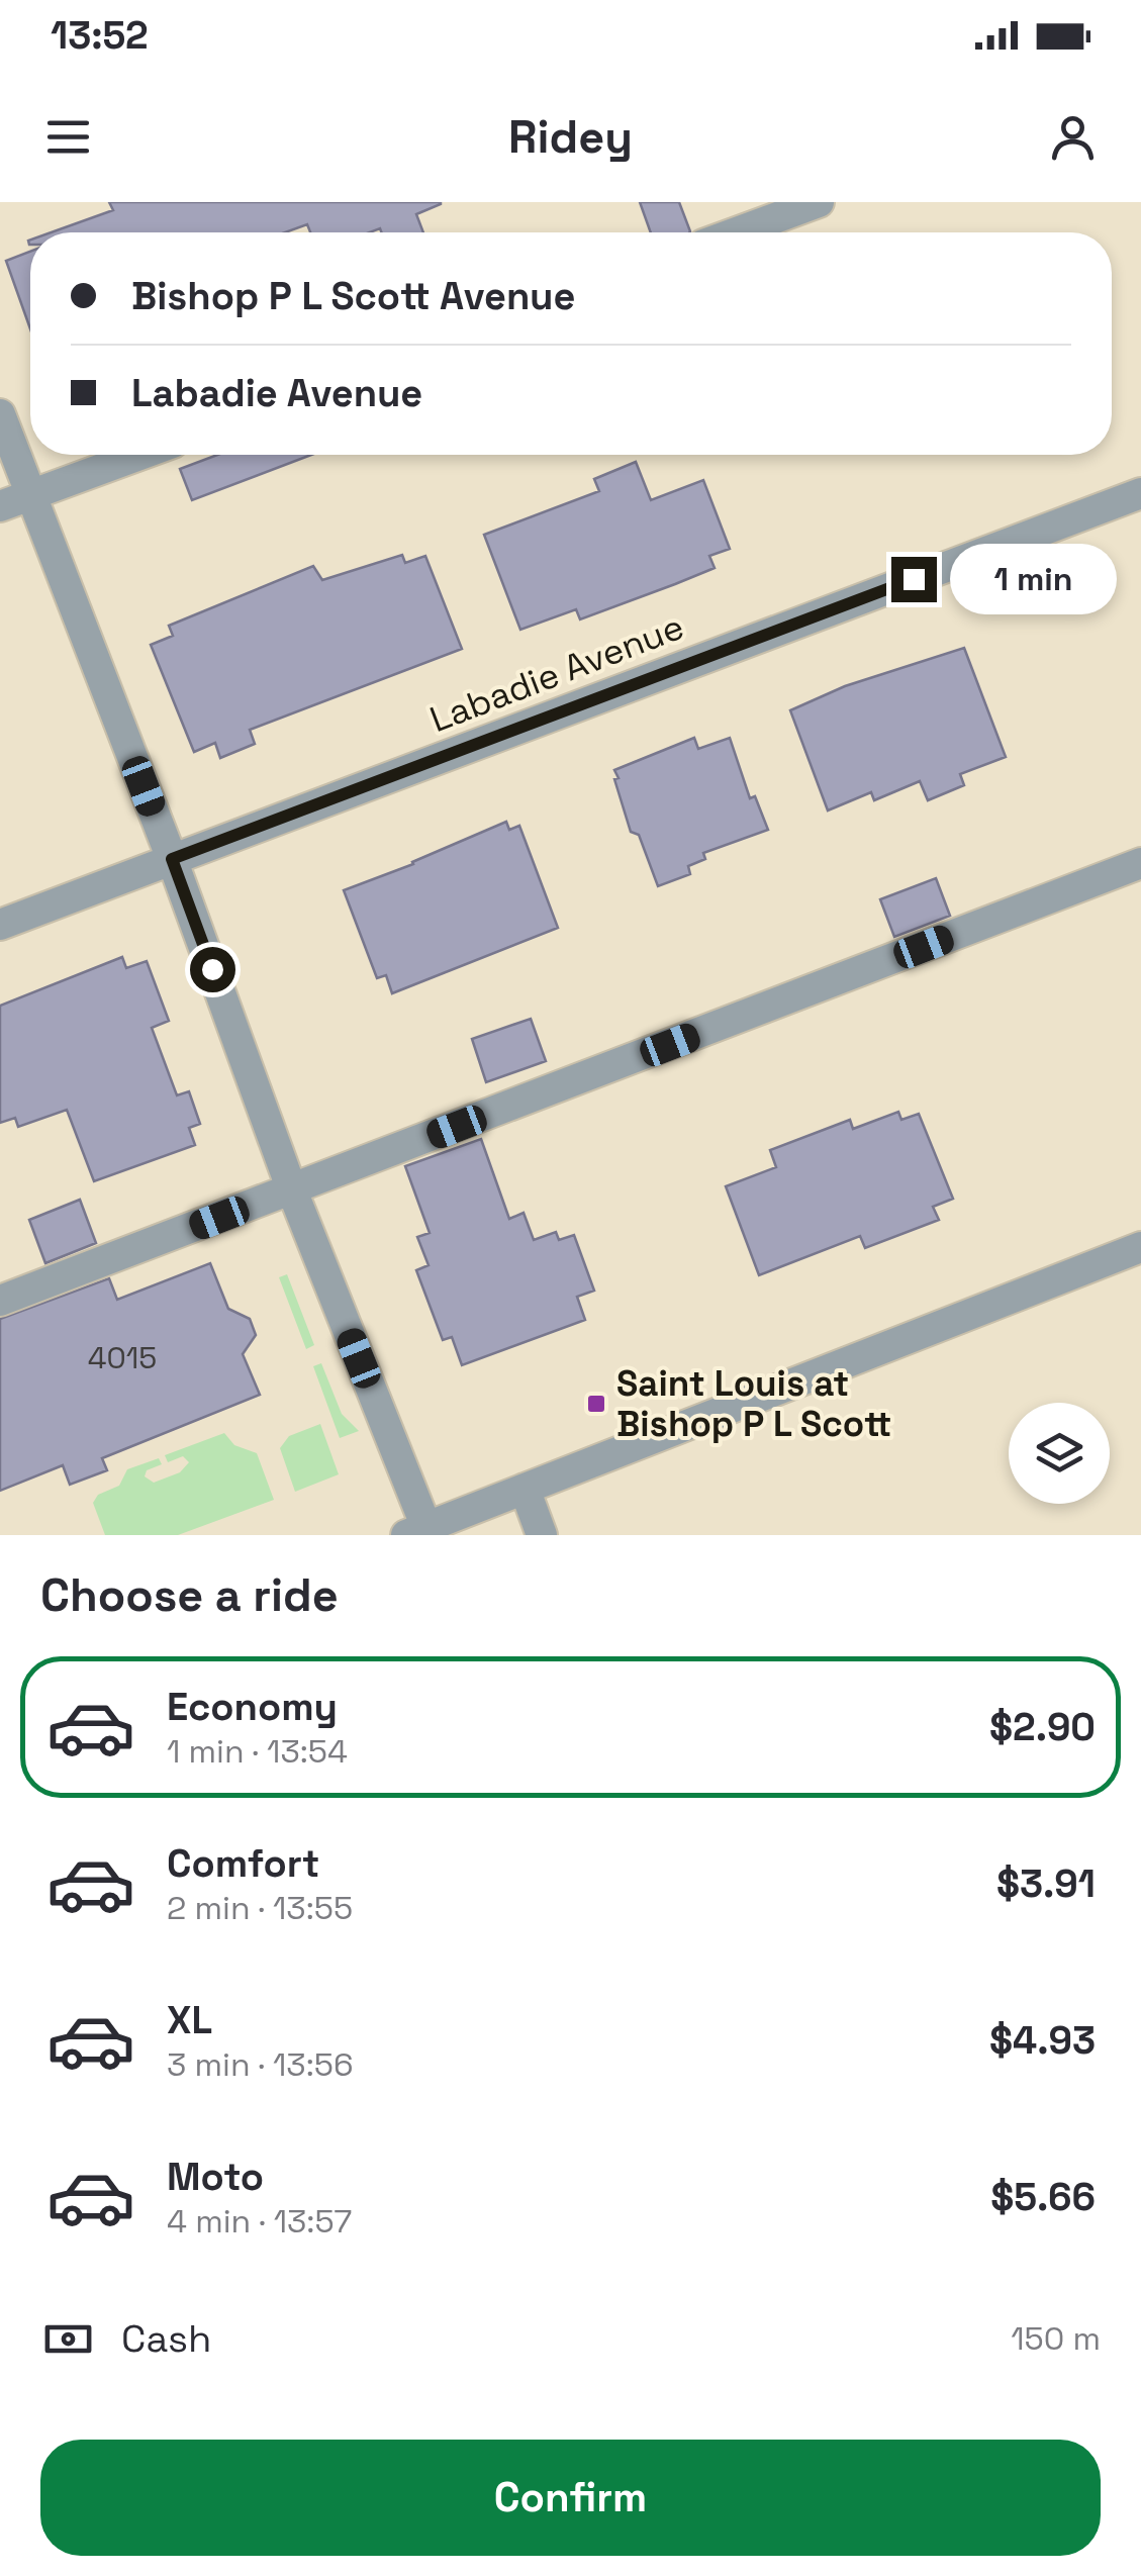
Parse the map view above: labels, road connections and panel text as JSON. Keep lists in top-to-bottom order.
{
  "streets": {
    "street": ["Labadie Avenue"]
  },
  "places": {
    "transit": ["Saint Louis at Bishop P L Scott"]
  },
  "house_numbers": ["4015"],
  "page": {
    "status": "13:52",
    "header": "Ridey",
    "banner": ["Bishop P L Scott Avenue", "Labadie Avenue"],
    "bubble": "1 min",
    "heading": "Choose a ride",
    "list": [
      {
        "name": "Economy",
        "note": "1 min · 13:54",
        "value": "$2.90"
      },
      {
        "name": "Comfort",
        "note": "2 min · 13:55",
        "value": "$3.91"
      },
      {
        "name": "XL",
        "note": "3 min · 13:56",
        "value": "$4.93"
      },
      {
        "name": "Moto",
        "note": "4 min · 13:57",
        "value": "$5.66"
      }
    ],
    "pay": ["Cash", "150 m"],
    "buttons": "Confirm"
  }
}
